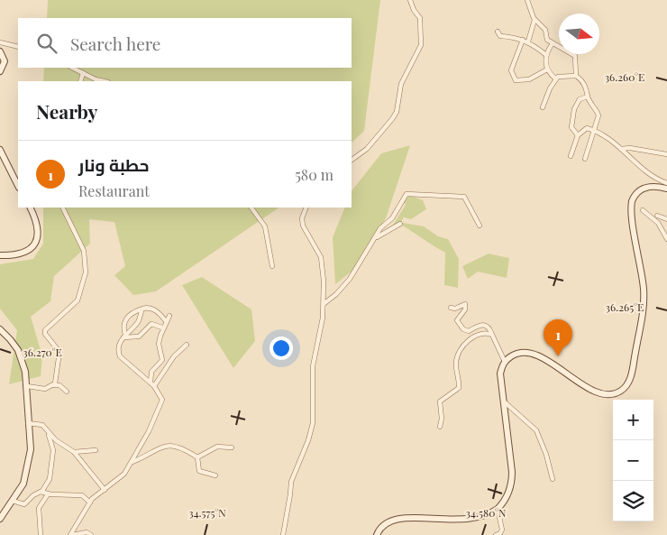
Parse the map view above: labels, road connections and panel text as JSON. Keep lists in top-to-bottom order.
{
  "north": "right",
  "page": {
    "search": "Search here",
    "heading": "Nearby",
    "list": [
      {
        "mark": "1",
        "name": "حطبة ونار",
        "note": "Restaurant",
        "value": "580 m"
      }
    ],
    "pins": "1",
    "map_buttons": ["+", "−"]
  },
  "coordinates": [
    "36.260°E",
    "36.265°E",
    "36.270°E",
    "34.575°N",
    "34.580°N"
  ]
}
